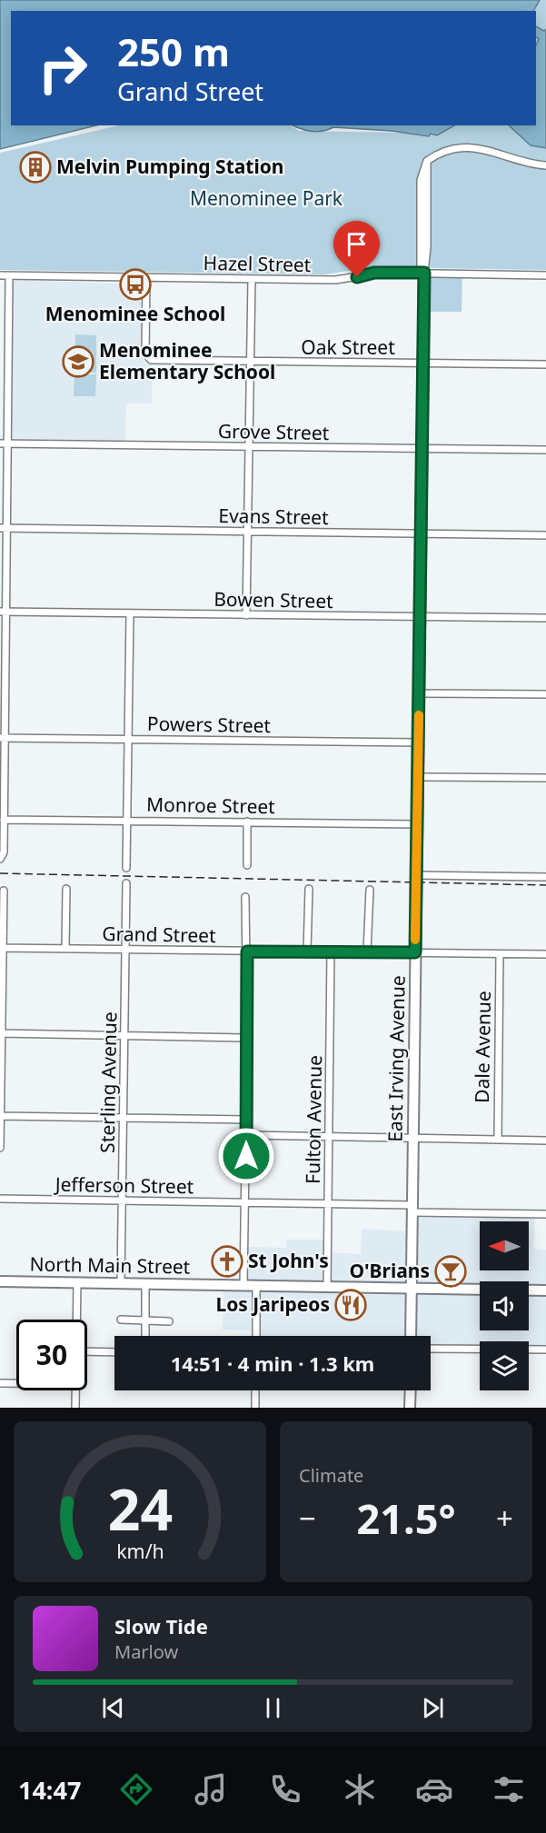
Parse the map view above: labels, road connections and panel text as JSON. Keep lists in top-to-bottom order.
{
  "streets": {
    "street": [
      "Hazel Street",
      "Oak Street",
      "Grove Street",
      "Evans Street",
      "Bowen Street",
      "Powers Street",
      "Monroe Street",
      "Grand Street",
      "Dale Avenue",
      "East Irving Avenue",
      "Sterling Avenue",
      "Fulton Avenue",
      "Jefferson Street",
      "North Main Street"
    ]
  },
  "crossings": [
    ["Hazel Street", "Oak Street"],
    ["Hazel Street", "East Irving Avenue"],
    ["Oak Street", "East Irving Avenue"],
    ["Grove Street", "East Irving Avenue"],
    ["Evans Street", "East Irving Avenue"],
    ["Bowen Street", "East Irving Avenue"],
    ["Powers Street", "East Irving Avenue"],
    ["Monroe Street", "East Irving Avenue"],
    ["Grand Street", "Dale Avenue"],
    ["Grand Street", "East Irving Avenue"],
    ["Grand Street", "Sterling Avenue"],
    ["Grand Street", "Fulton Avenue"],
    ["East Irving Avenue", "Jefferson Street"],
    ["East Irving Avenue", "North Main Street"],
    ["Sterling Avenue", "Jefferson Street"],
    ["Sterling Avenue", "North Main Street"],
    ["Fulton Avenue", "Jefferson Street"],
    ["Fulton Avenue", "North Main Street"]
  ],
  "parks": ["Menominee Park"],
  "places": {
    "building": ["Melvin Pumping Station"],
    "bus stop": ["Menominee School"],
    "school or university": ["Menominee Elementary School"],
    "church": ["St John's"],
    "bar": ["O'Brians"],
    "restaurant": ["Los Jaripeos"]
  },
  "north": "left",
  "page": {
    "turn": ["250 m", "Grand Street"],
    "limit": "30",
    "trip": "14:51 · 4 min · 1.3 km",
    "tile": "Climate",
    "heat": ["−", "21.5°", "+"],
    "song": ["Slow Tide", "Marlow"],
    "tabs": "14:47",
    "gauge": ["24", "km/h"]
  }
}
